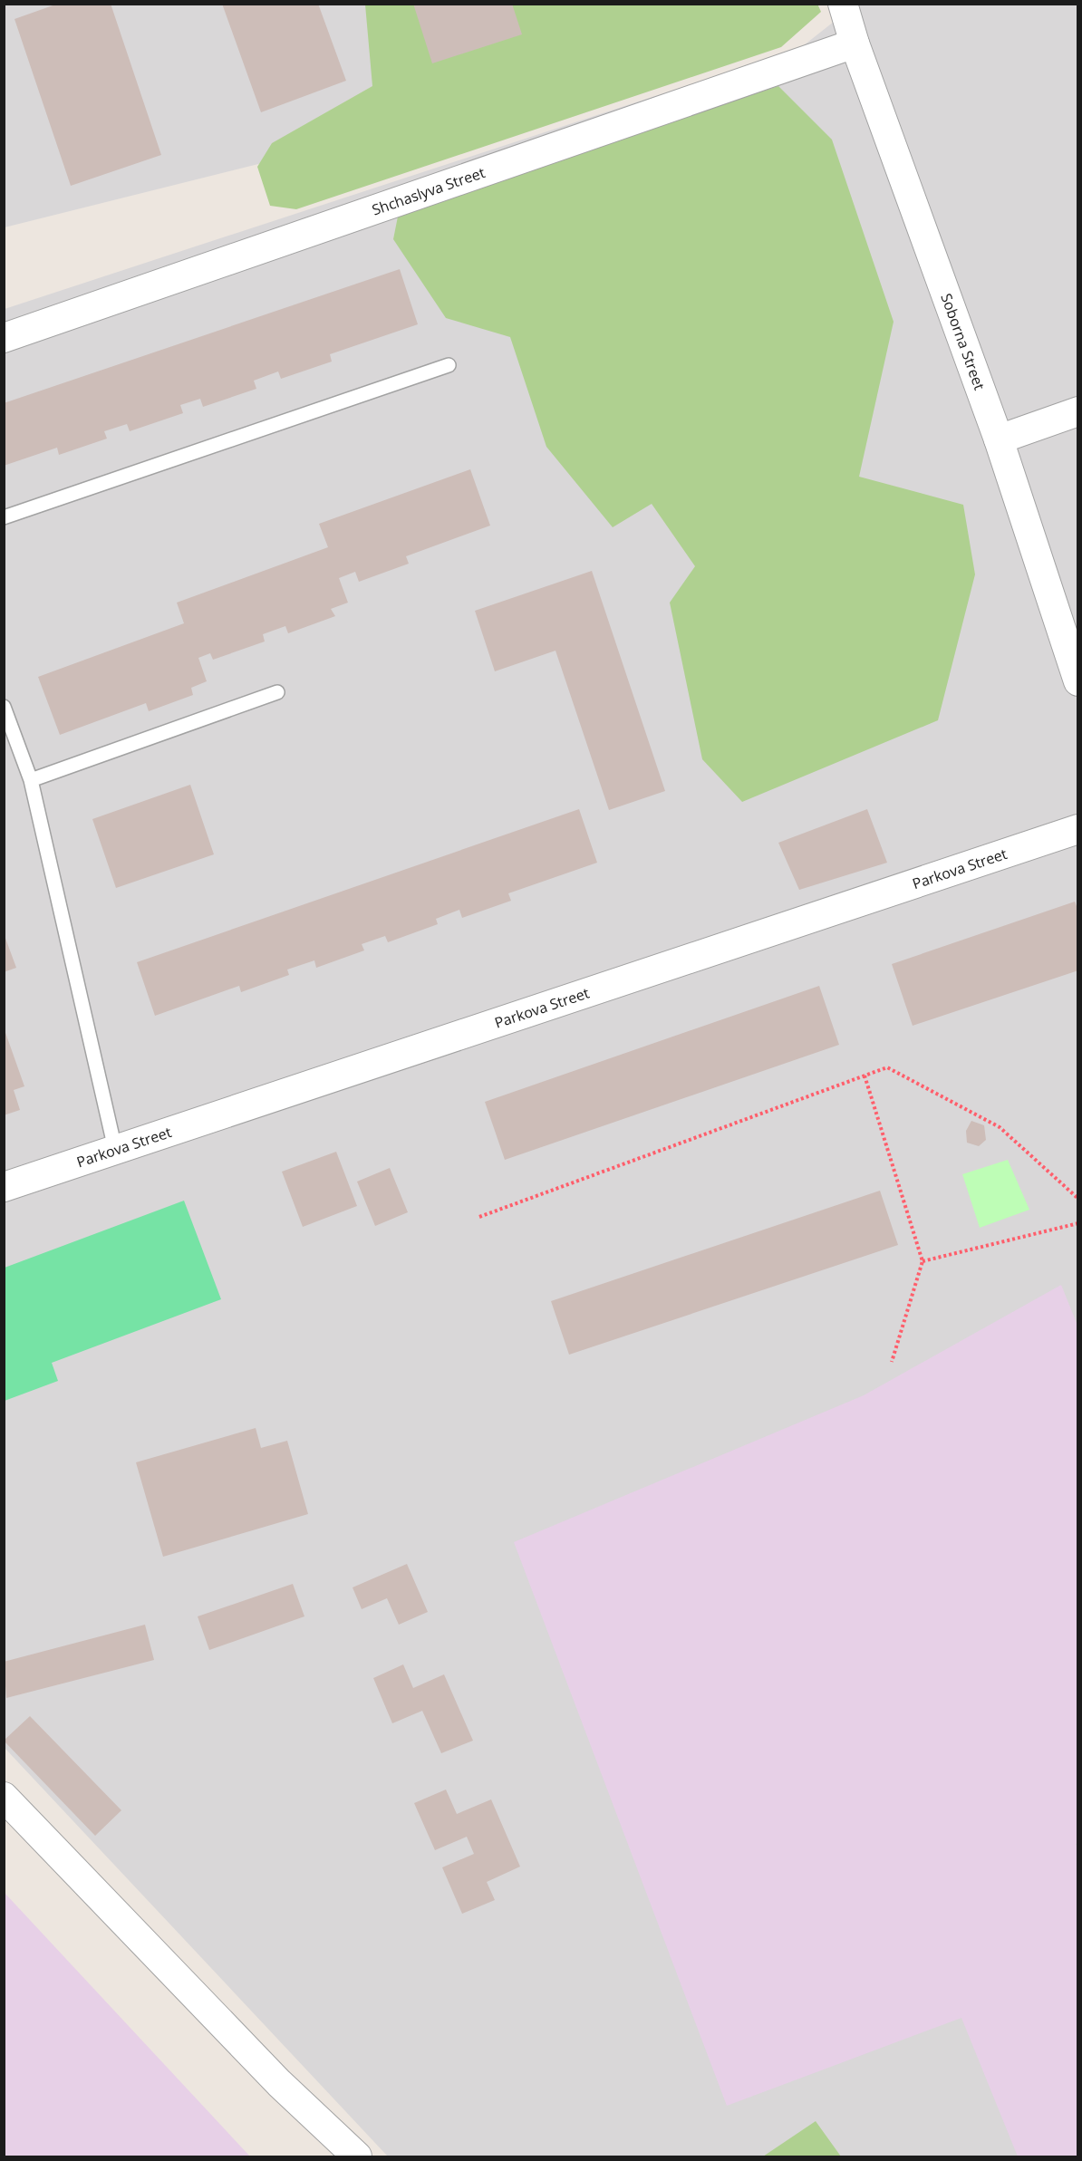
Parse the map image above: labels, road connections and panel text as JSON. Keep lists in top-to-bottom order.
{
  "streets": {
    "street": ["Shchaslyva Street", "Soborna Street", "Parkova Street"]
  },
  "crossings": [
    ["Shchaslyva Street", "Soborna Street"]
  ]
}
